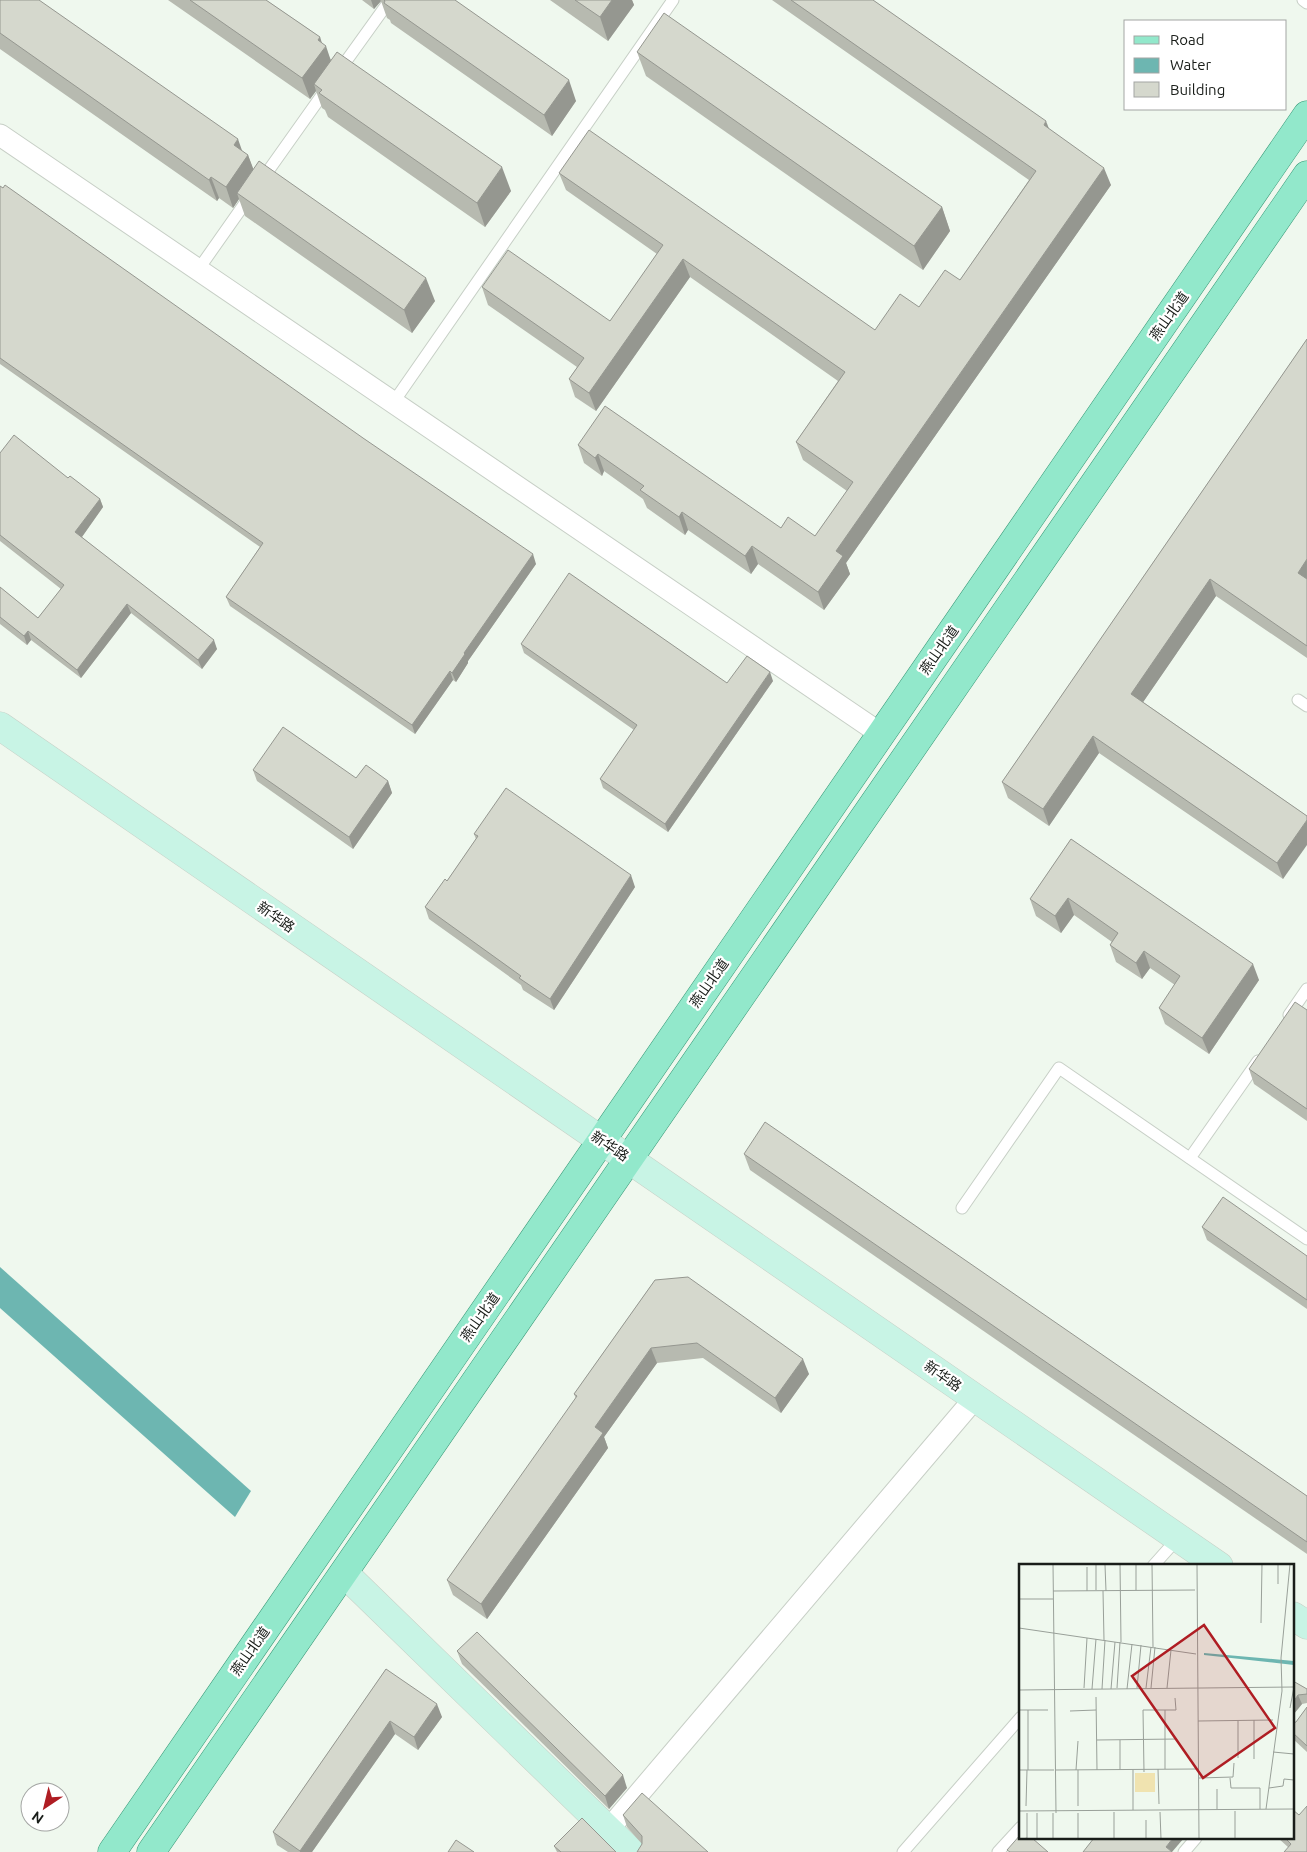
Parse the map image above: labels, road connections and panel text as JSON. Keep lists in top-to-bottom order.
{
  "streets": {
    "main road": ["燕山北道", "新华路"]
  },
  "crossings": [
    ["燕山北道", "新华路"]
  ],
  "legend": ["Road", "Water", "Building"],
  "north": "bottom left"
}
